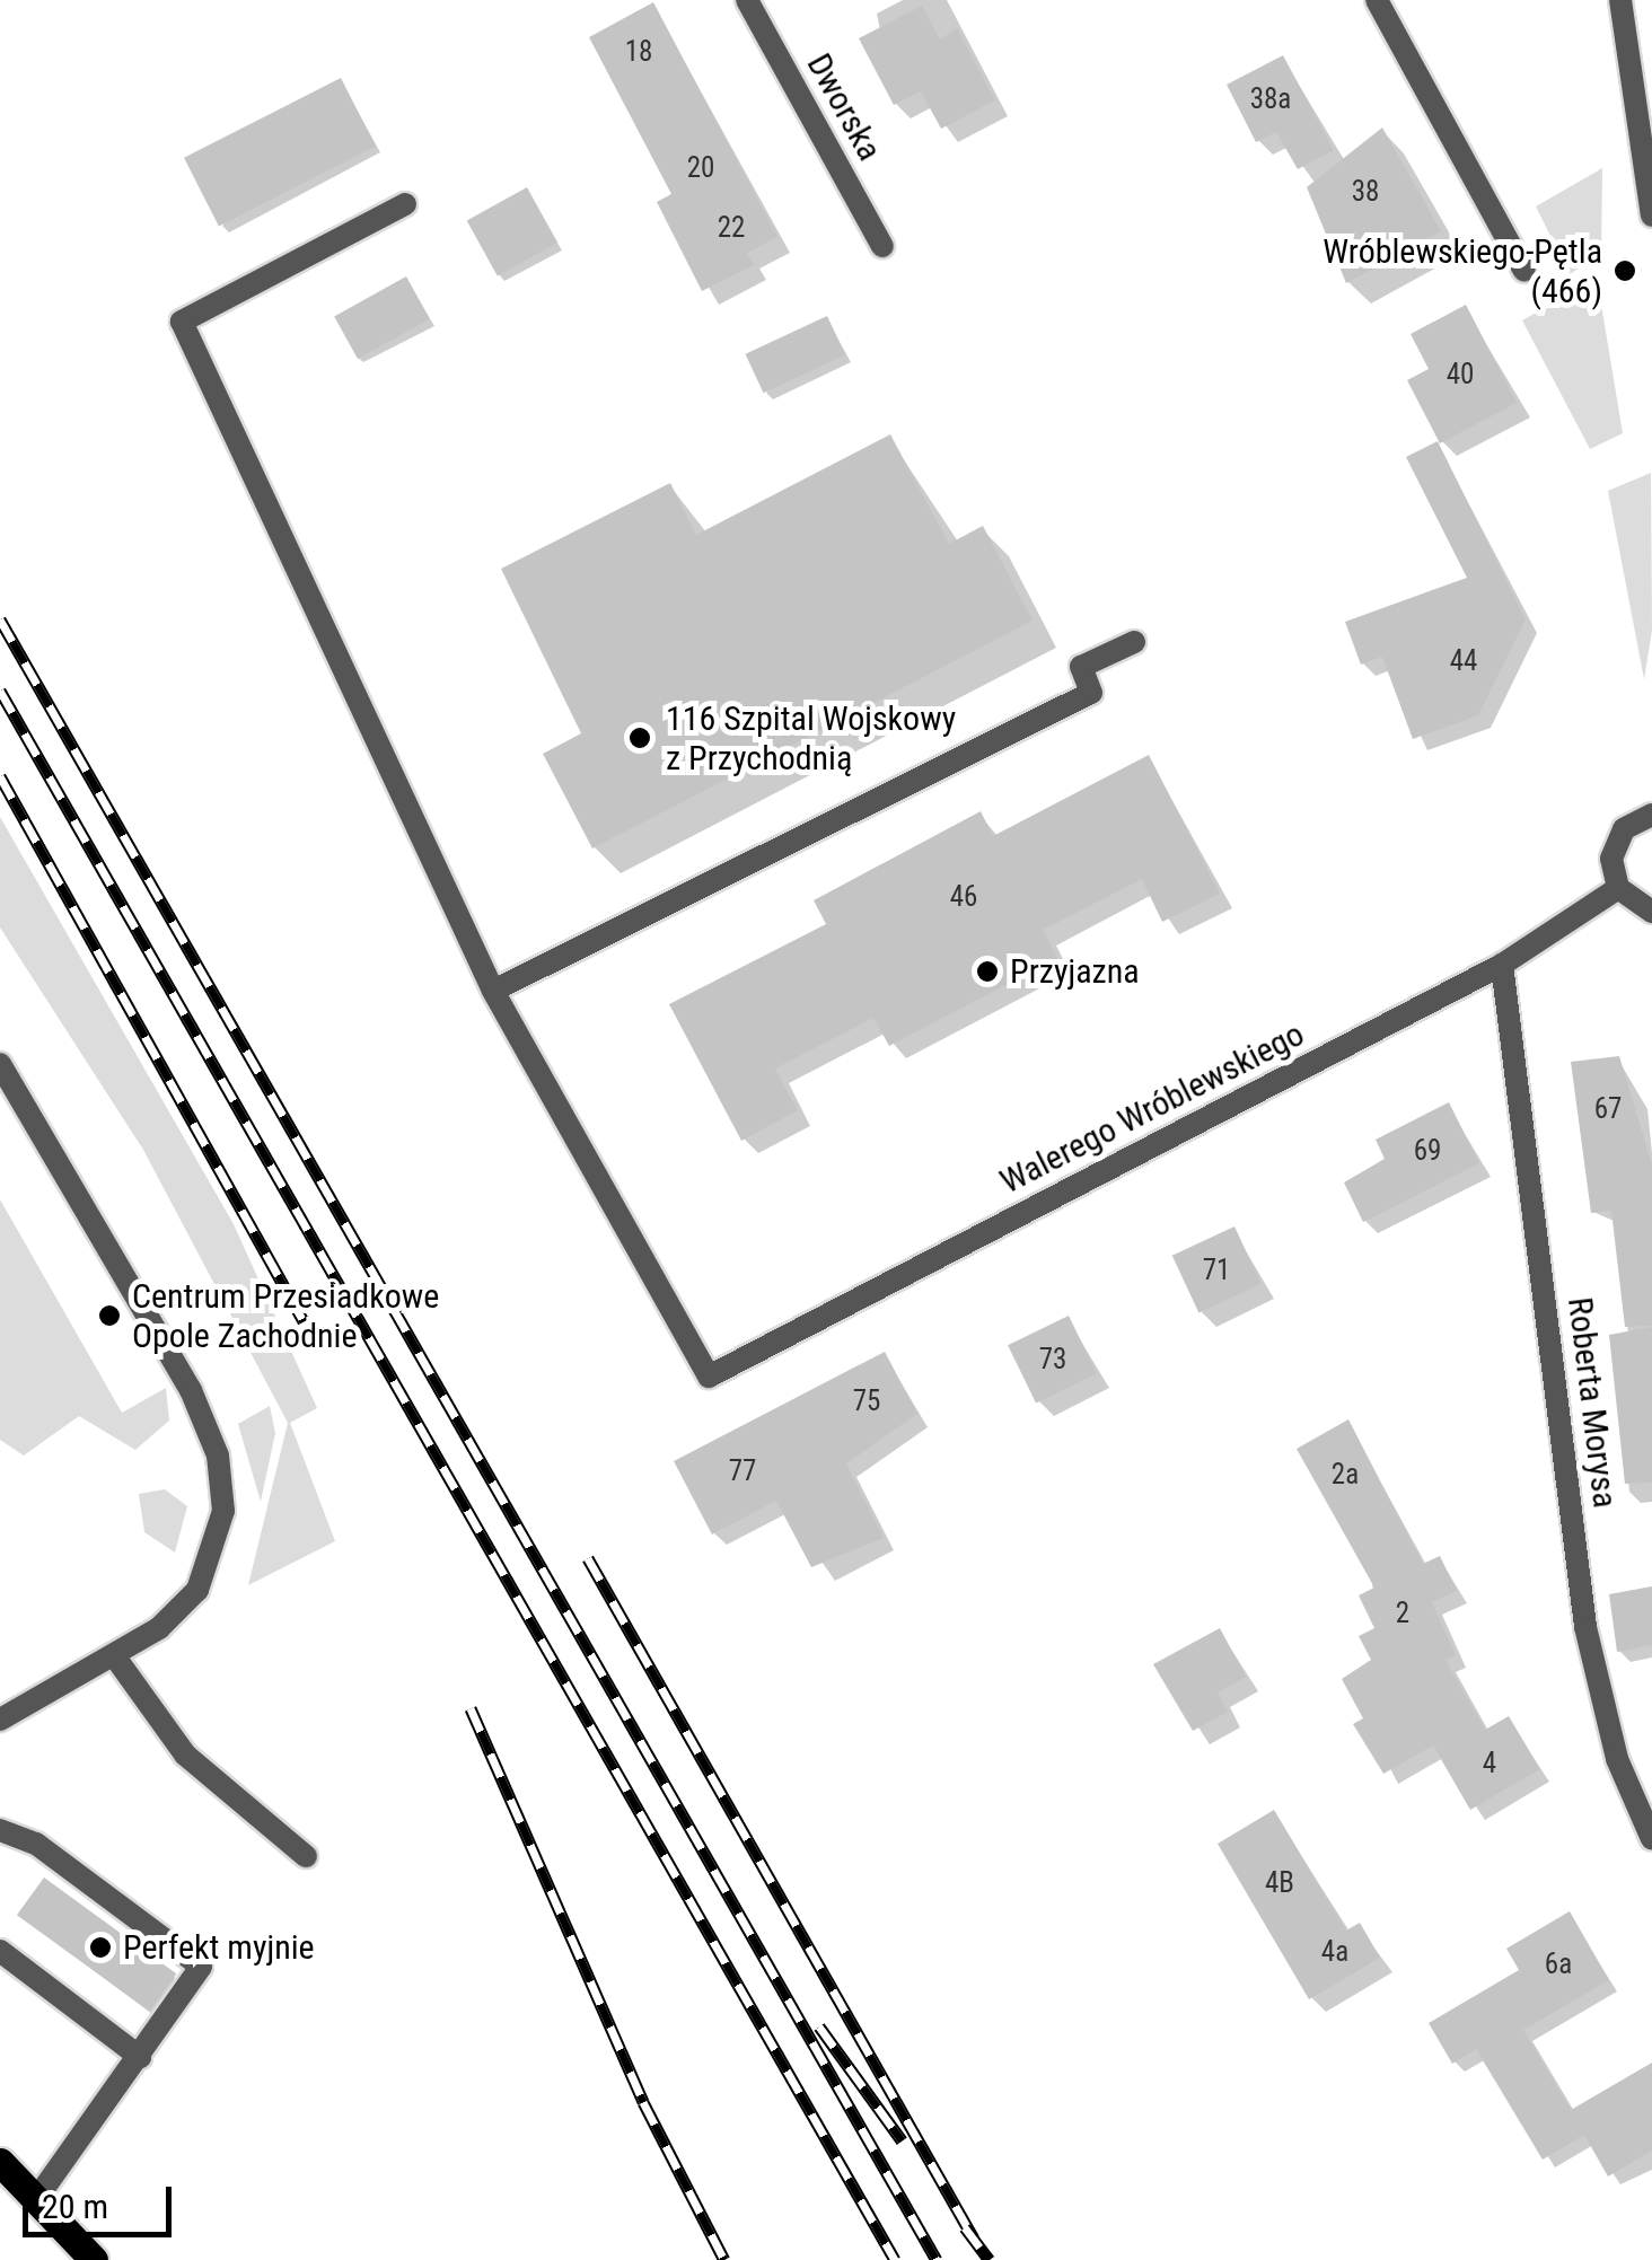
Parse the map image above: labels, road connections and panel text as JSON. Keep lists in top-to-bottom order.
{
  "streets": {
    "street": ["Dworska", "Walerego Wróblewskiego", "Roberta Morysa"]
  },
  "crossings": [
    ["Walerego Wróblewskiego", "Roberta Morysa"]
  ],
  "places": [
    "Wróblewskiego-Pętla (466)",
    "116 Szpital Wojskowy z Przychodnią",
    "Przyjazna",
    "Centrum Przesiadkowe Opole Zachodnie",
    "Perfekt myjnie"
  ],
  "house_numbers": [
    "18",
    "38a",
    "20",
    "38",
    "22",
    "40",
    "44",
    "46",
    "67",
    "69",
    "71",
    "73",
    "75",
    "77",
    "2a",
    "2",
    "4",
    "4B",
    "4a",
    "6a"
  ],
  "scale_bar": "20 m"
}
